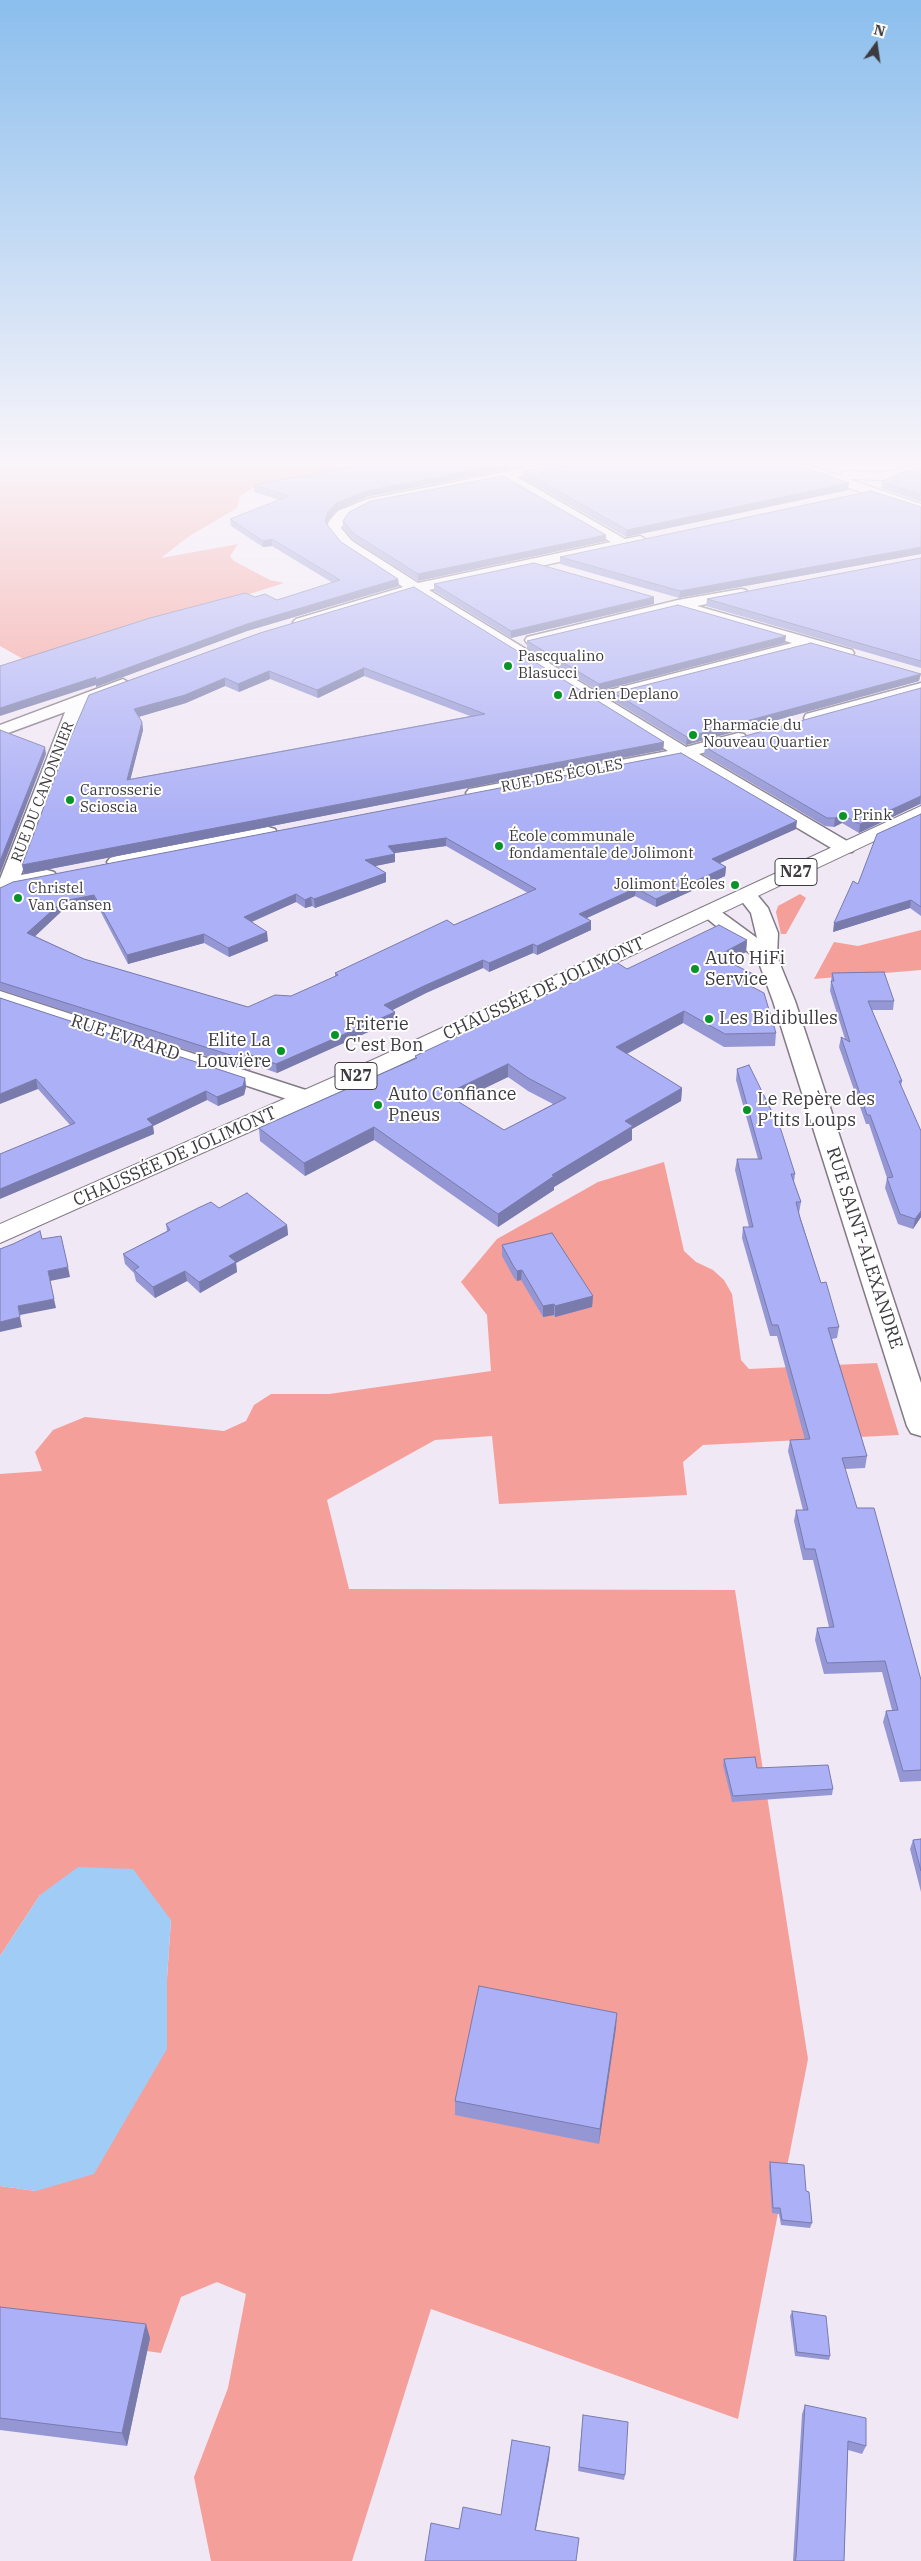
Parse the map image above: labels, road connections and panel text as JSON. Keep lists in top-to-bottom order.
{
  "streets": {
    "main road": ["N27", "CHAUSSÉE DE JOLIMONT"],
    "street": [
      "RUE DES ÉCOLES",
      "RUE DU CANONNIER",
      "RUE EVRARD",
      "RUE SAINT-ALEXANDRE"
    ]
  },
  "crossings": [
    ["CHAUSSÉE DE JOLIMONT", "RUE EVRARD"],
    ["CHAUSSÉE DE JOLIMONT", "RUE SAINT-ALEXANDRE"]
  ],
  "places": [
    "Pascqualino Blasucci",
    "Adrien Deplano",
    "Pharmacie du Nouveau Quartier",
    "Carrosserie Scioscia",
    "Prink",
    "École communale fondamentale de Jolimont",
    "Jolimont Écoles",
    "Christel Van Gansen",
    "Auto HiFi Service",
    "Les Bidibulles",
    "Friterie C'est Bon",
    "Elite La Louvière",
    "Auto Confiance Pneus",
    "Le Repère des P'tits Loups"
  ],
  "north": "top"
}
